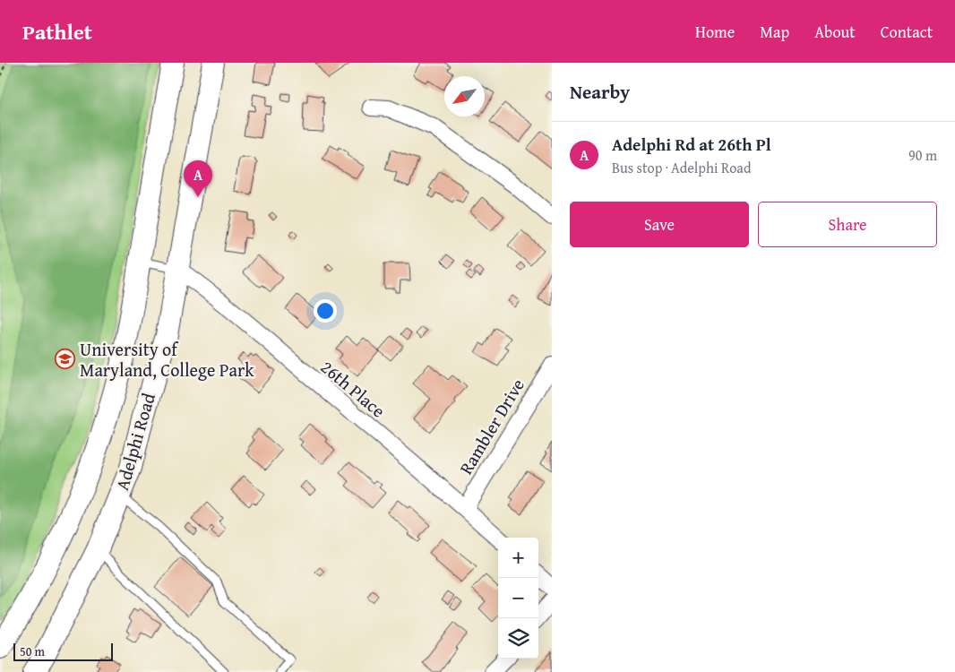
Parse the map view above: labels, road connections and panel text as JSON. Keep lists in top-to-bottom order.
{
  "streets": {
    "main road": ["Adelphi Road"],
    "street": ["26th Place", "Rambler Drive"]
  },
  "crossings": [
    ["26th Place", "Rambler Drive"],
    ["26th Place", "Adelphi Road"]
  ],
  "places": {
    "school or university": ["University of Maryland, College Park"]
  },
  "scale_bar": "50 m",
  "north": "bottom left",
  "page": {
    "header": "Pathlet",
    "nav": [
      "Home",
      "Map",
      "About",
      "Contact"
    ],
    "heading": "Nearby",
    "list": [
      {
        "mark": "A",
        "name": "Adelphi Rd at 26th Pl",
        "note": "Bus stop · Adelphi Road",
        "value": "90 m"
      }
    ],
    "pins": "A",
    "buttons": ["Save", "Share"],
    "map_buttons": ["+", "−"],
    "scale": "50 m"
  }
}
